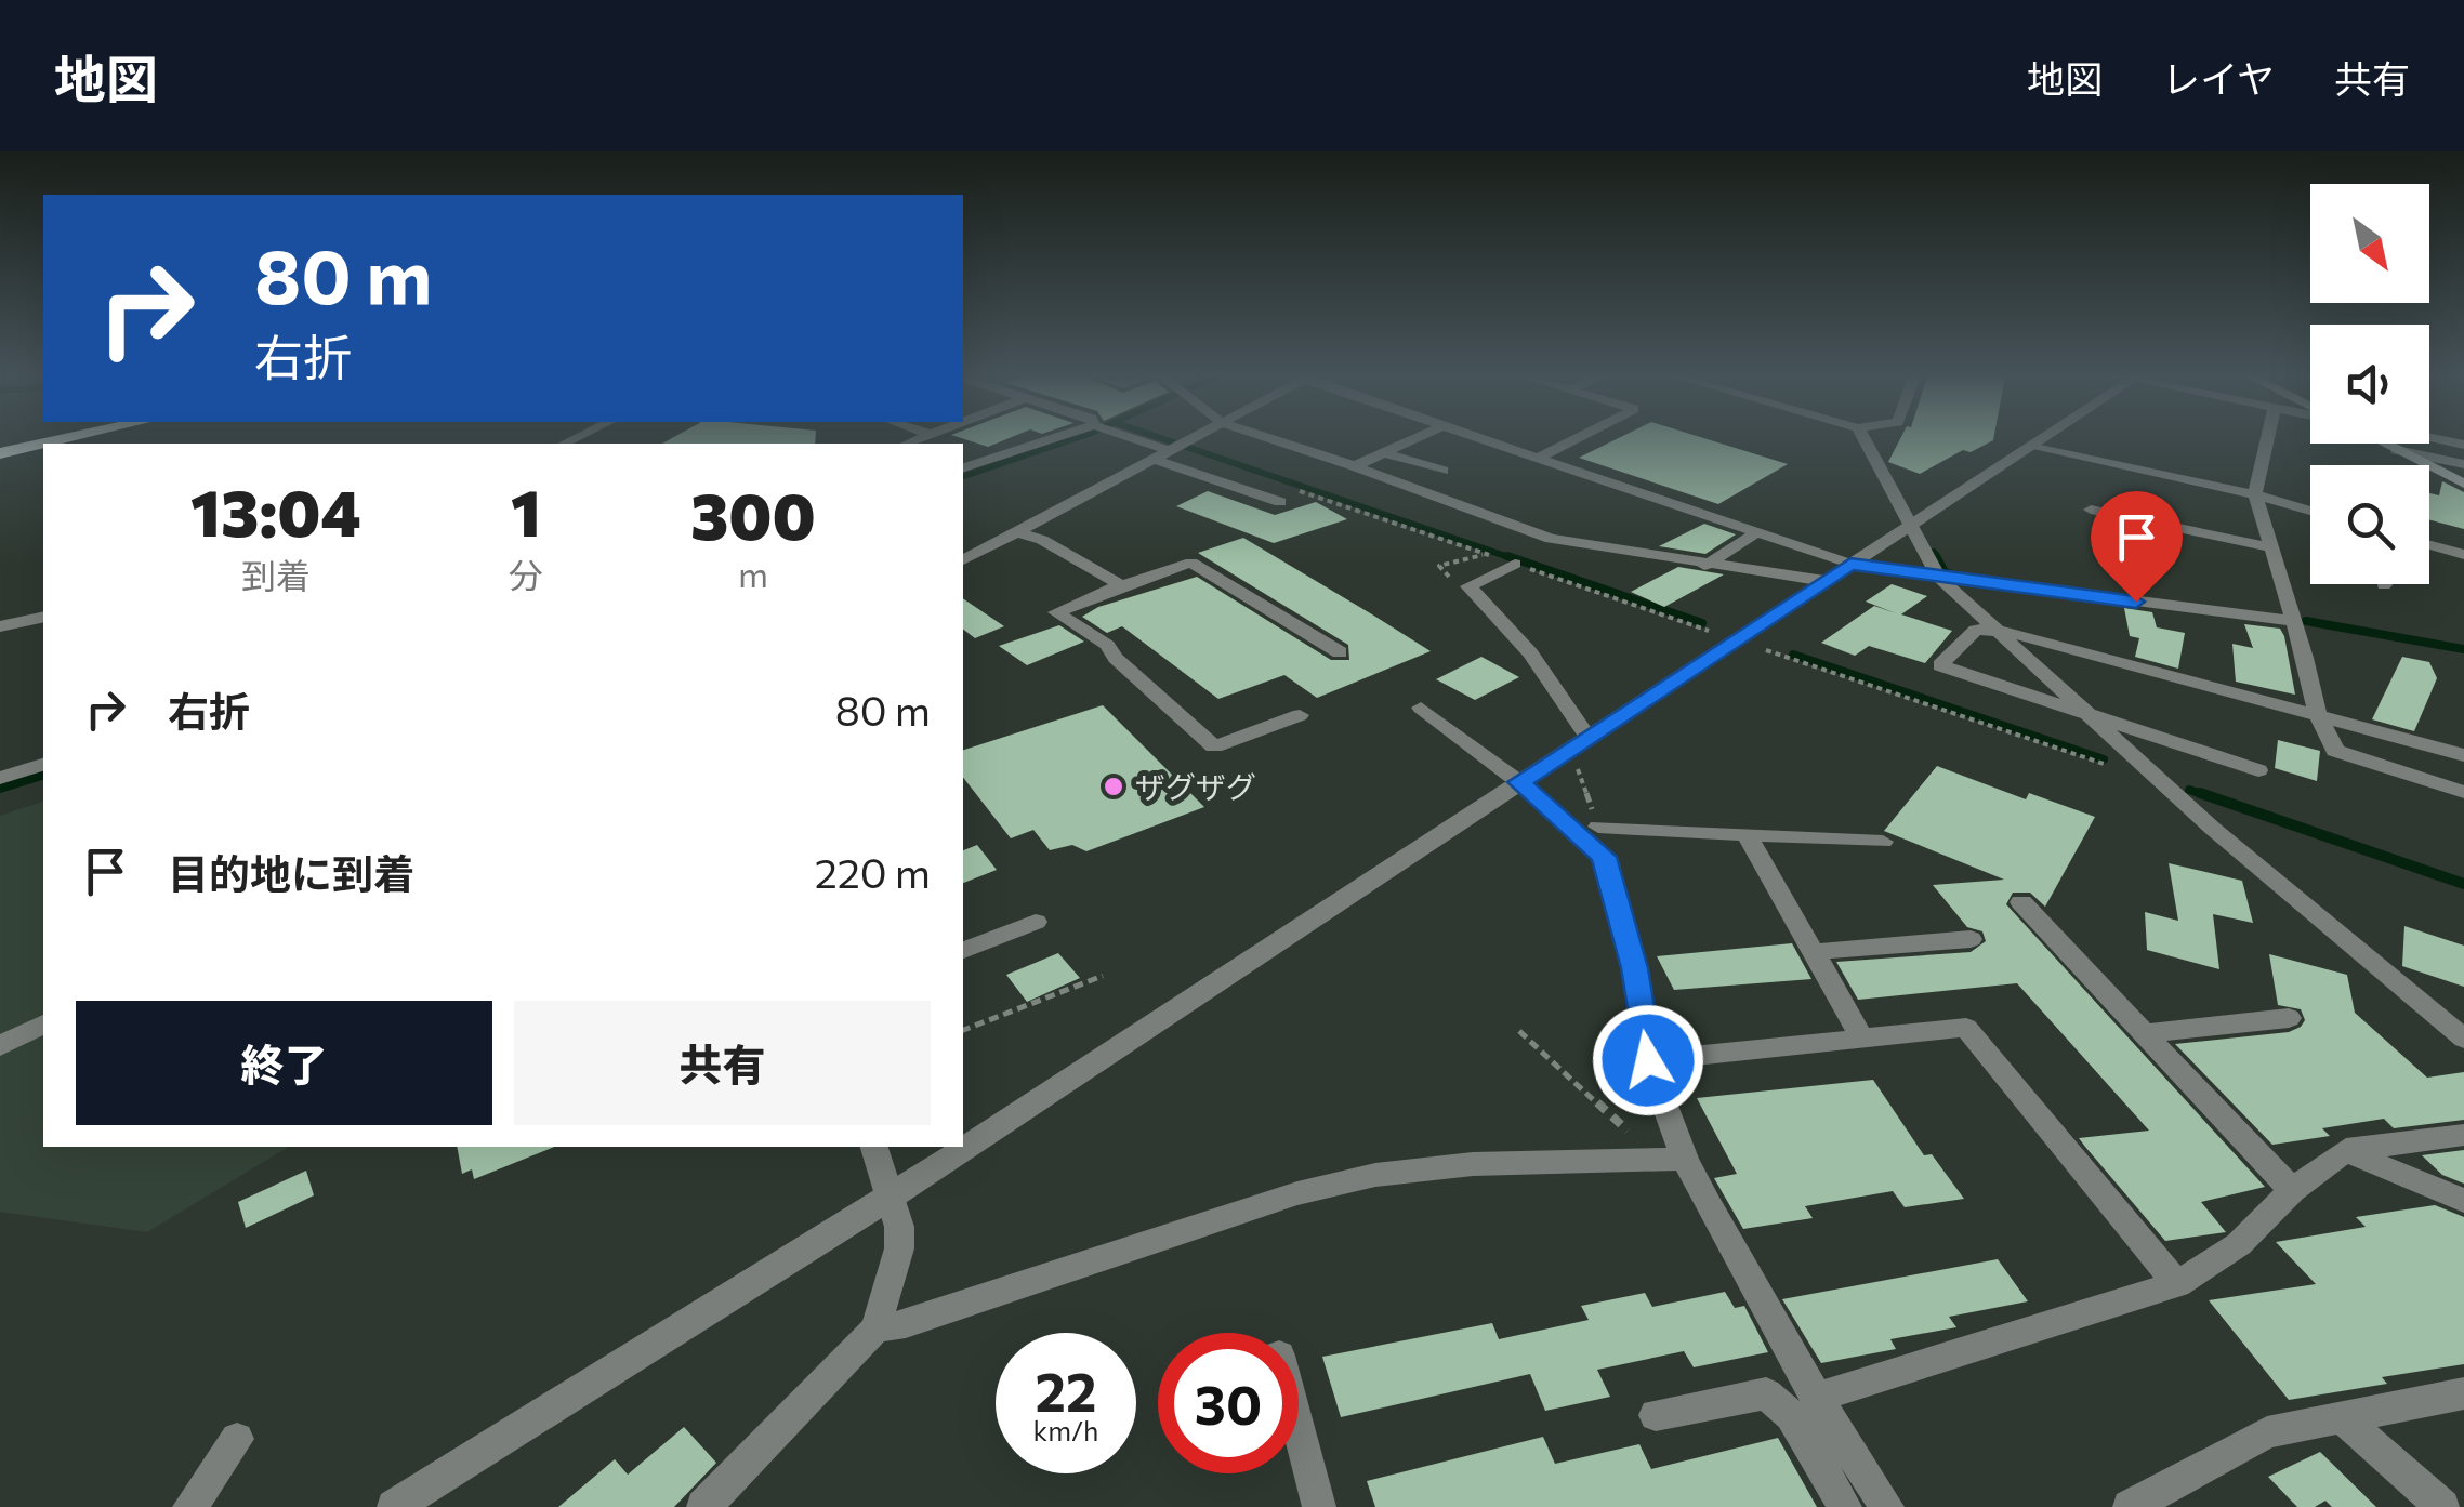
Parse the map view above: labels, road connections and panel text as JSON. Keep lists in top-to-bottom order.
{
  "places": ["ザグザグ"],
  "north": "bottom right",
  "page": {
    "header": "地図",
    "nav": ["地図", "レイヤ", "共有"],
    "turn": ["80 m", "右折"],
    "eta": [
      "13:04",
      "到着",
      "1",
      "分",
      "300",
      "m"
    ],
    "list": [
      {
        "name": "右折",
        "value": "80 m"
      },
      {
        "name": "目的地に到着",
        "value": "220 m"
      }
    ],
    "buttons": ["終了", "共有"],
    "speed": "22 km/h",
    "limit": "30"
  }
}
